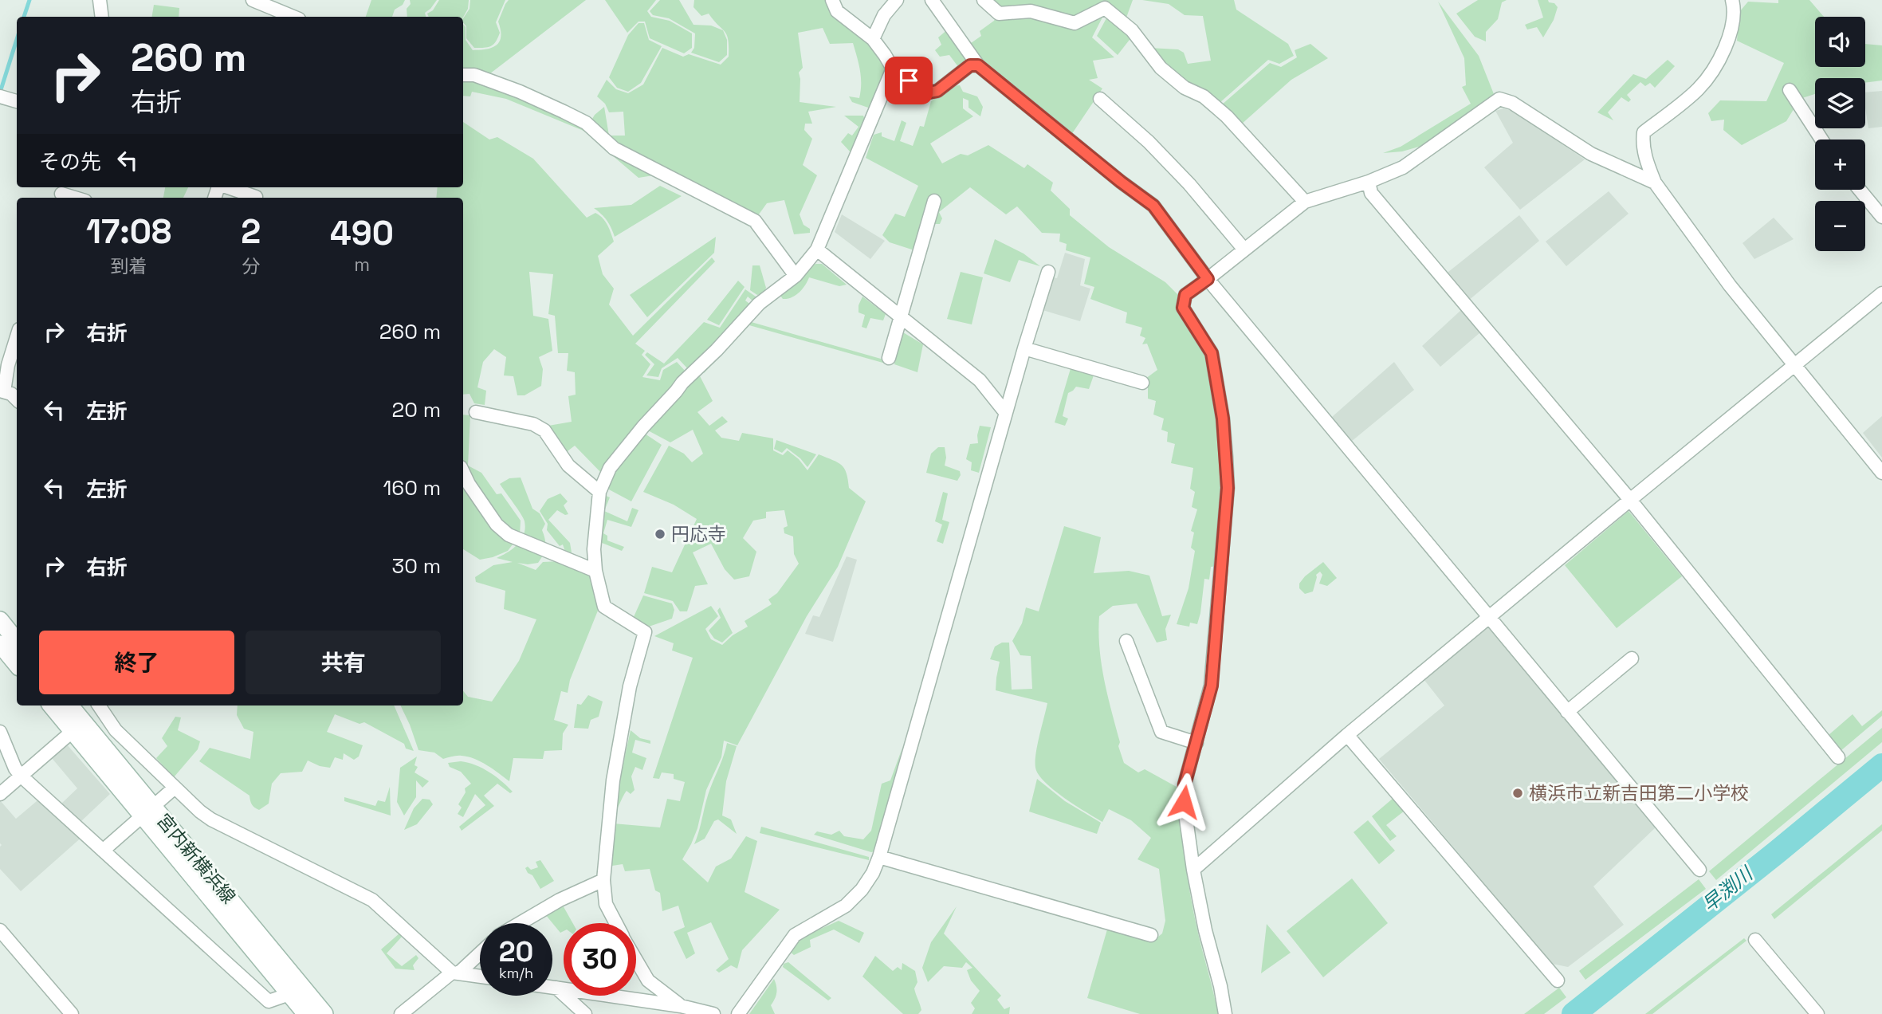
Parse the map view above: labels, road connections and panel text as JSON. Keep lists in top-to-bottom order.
{
  "streets": {
    "street": ["宮内新横浜線"]
  },
  "water": ["早渕川"],
  "places": ["円応寺", "横浜市立新吉田第二小学校"],
  "page": {
    "map_buttons": ["+", "−"],
    "turn": ["260 m", "右折"],
    "then": "その先",
    "eta": [
      "17:08",
      "到着",
      "2",
      "分",
      "490",
      "m"
    ],
    "list": [
      {
        "name": "右折",
        "value": "260 m"
      },
      {
        "name": "左折",
        "value": "20 m"
      },
      {
        "name": "左折",
        "value": "160 m"
      },
      {
        "name": "右折",
        "value": "30 m"
      }
    ],
    "buttons": ["終了", "共有"],
    "speed": "20 km/h",
    "limit": "30"
  }
}
